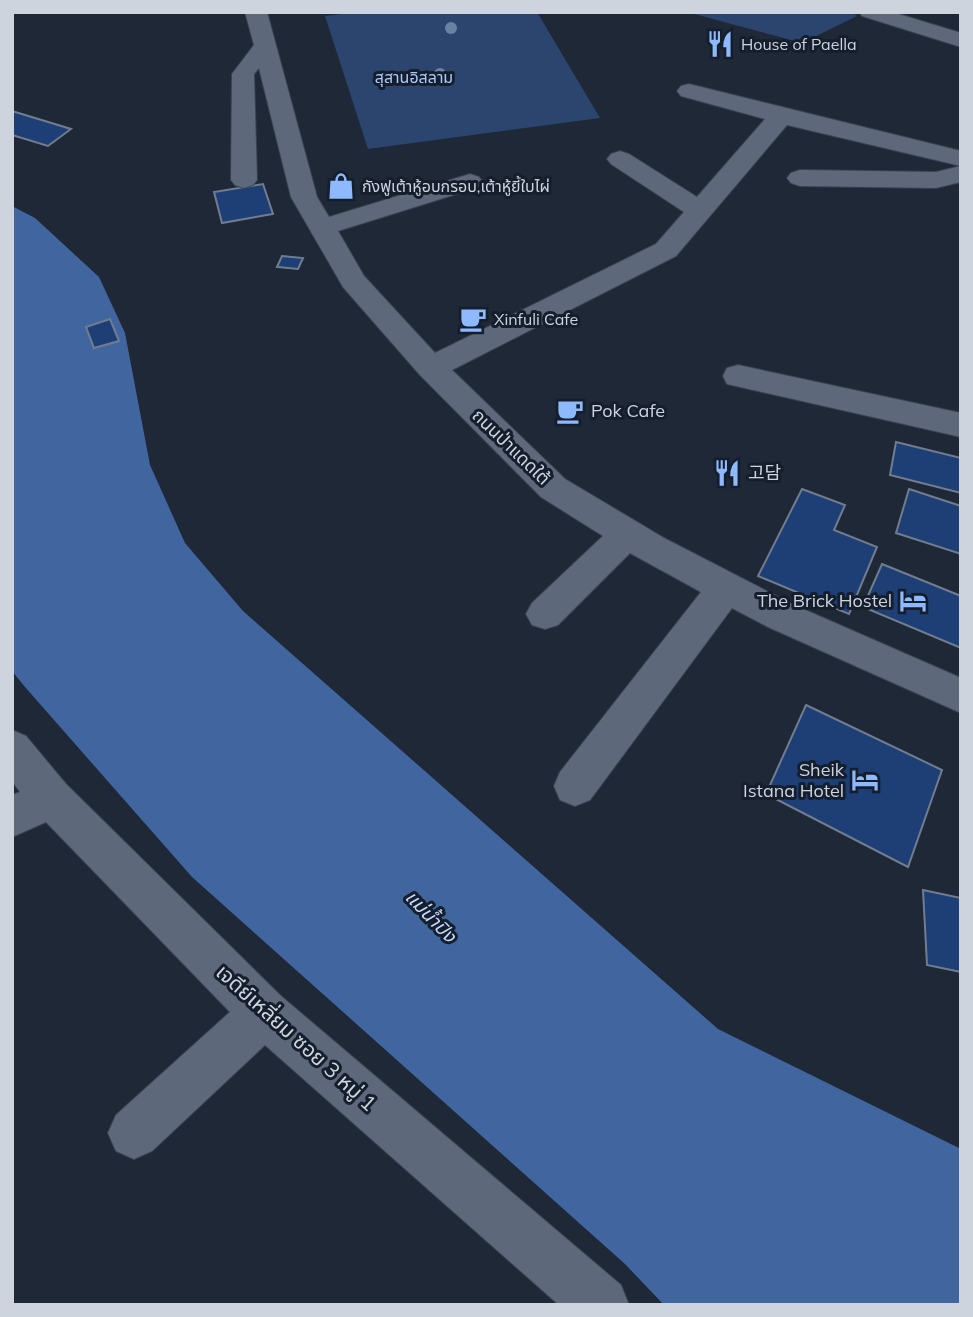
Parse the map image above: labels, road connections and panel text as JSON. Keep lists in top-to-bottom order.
{
  "streets": {
    "street": ["ถนนป่าแดดใต้", "เจดีย์เหลี่ยม ซอย 3 หมู่ 1"]
  },
  "water": ["แม่น้ำปิง"],
  "parks": ["สุสานอิสลาม"],
  "places": {
    "restaurant": ["House of Paella", "고담"],
    "shop": ["กังฟูเต้าหู้อบกรอบ,เต้าหู้ยี้ใบไผ่"],
    "cafe": ["Xinfuli Cafe", "Pok Cafe"],
    "hotel": ["The Brick Hostel", "Sheik Istana Hotel"]
  }
}
